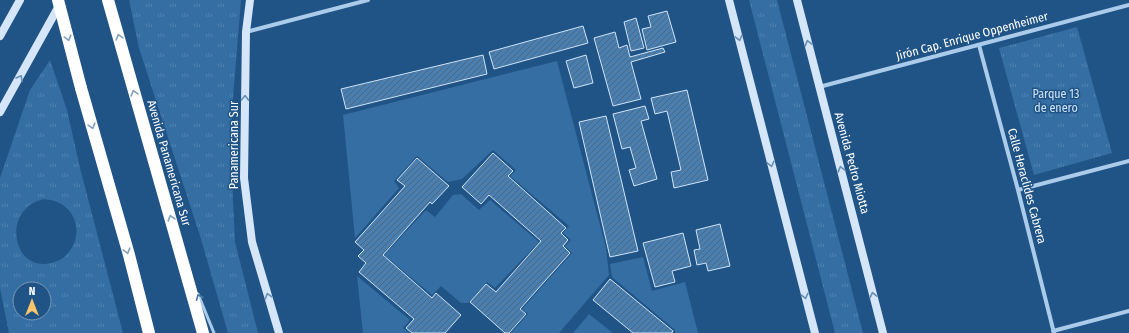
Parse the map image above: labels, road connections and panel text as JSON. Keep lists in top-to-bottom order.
{
  "streets": {
    "highway": ["Avenida Panamericana Sur"],
    "main road": ["Panamericana Sur", "Avenida Pedro Miotta"],
    "street": ["Jirón Cap. Enrique Oppenheimer", "Calle Heraclides Cabrera"]
  },
  "crossings": [
    ["Jirón Cap. Enrique Oppenheimer", "Avenida Pedro Miotta"],
    ["Jirón Cap. Enrique Oppenheimer", "Calle Heraclides Cabrera"]
  ],
  "one_way": ["Panamericana Sur"],
  "parks": ["Parque 13 de enero"],
  "north": "top"
}
